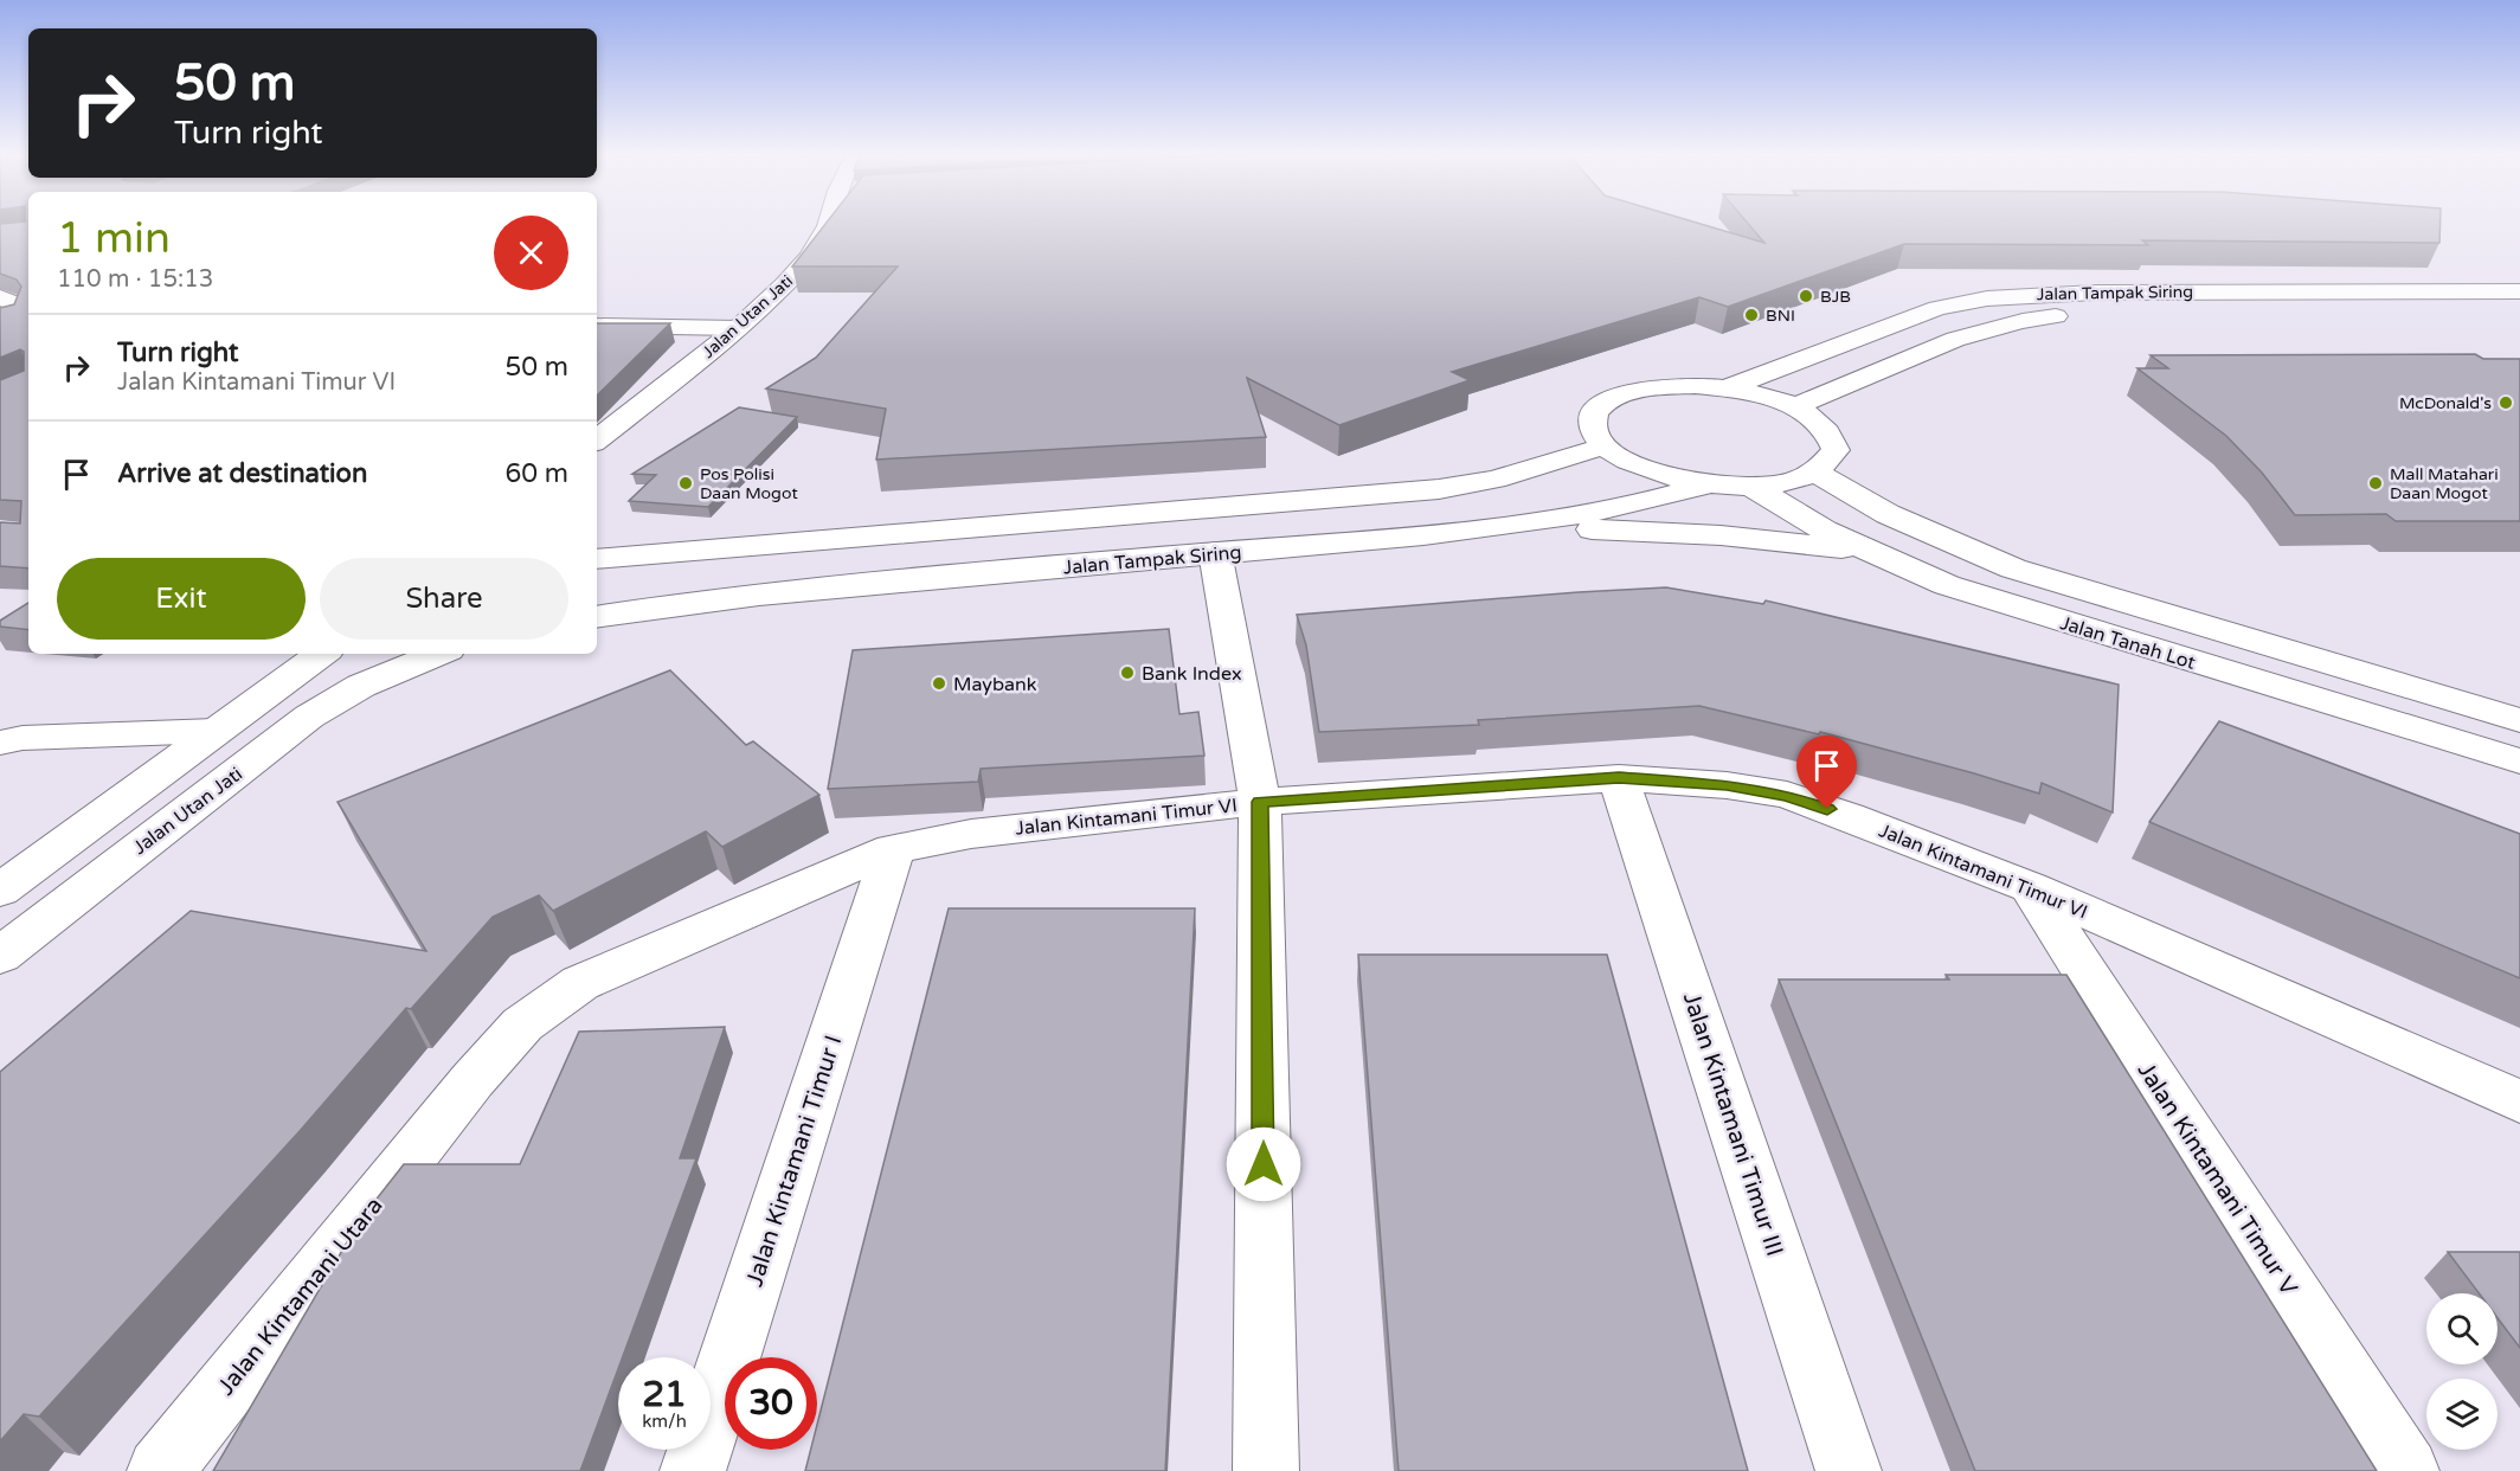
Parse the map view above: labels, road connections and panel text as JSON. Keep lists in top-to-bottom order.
{
  "streets": {
    "main road": [
      "Jalan Tampak Siring",
      "Jalan Utan Jati",
      "Jalan Tanah Lot",
      "Jalan Kintamani Timur VI",
      "Jalan Kintamani Timur III",
      "Jalan Kintamani Timur I",
      "Jalan Kintamani Timur V",
      "Jalan Kintamani Utara"
    ]
  },
  "crossings": [
    ["Jalan Kintamani Timur VI", "Jalan Kintamani Timur III"],
    ["Jalan Kintamani Timur VI", "Jalan Kintamani Timur I"],
    ["Jalan Kintamani Timur VI", "Jalan Kintamani Timur V"],
    ["Jalan Kintamani Timur VI", "Jalan Kintamani Utara"]
  ],
  "places": [
    "BJB",
    "BNI",
    "McDonald's",
    "Pos Polisi Daan Mogot",
    "Mall Matahari Daan Mogot",
    "Bank Index",
    "Maybank"
  ],
  "page": {
    "turn": ["50 m", "Turn right"],
    "heading": ["1 min", "110 m · 15:13"],
    "list": [
      {
        "name": "Turn right",
        "note": "Jalan Kintamani Timur VI",
        "value": "50 m"
      },
      {
        "name": "Arrive at destination",
        "value": "60 m"
      }
    ],
    "buttons": ["Exit", "Share"],
    "speed": "21 km/h",
    "limit": "30"
  }
}
